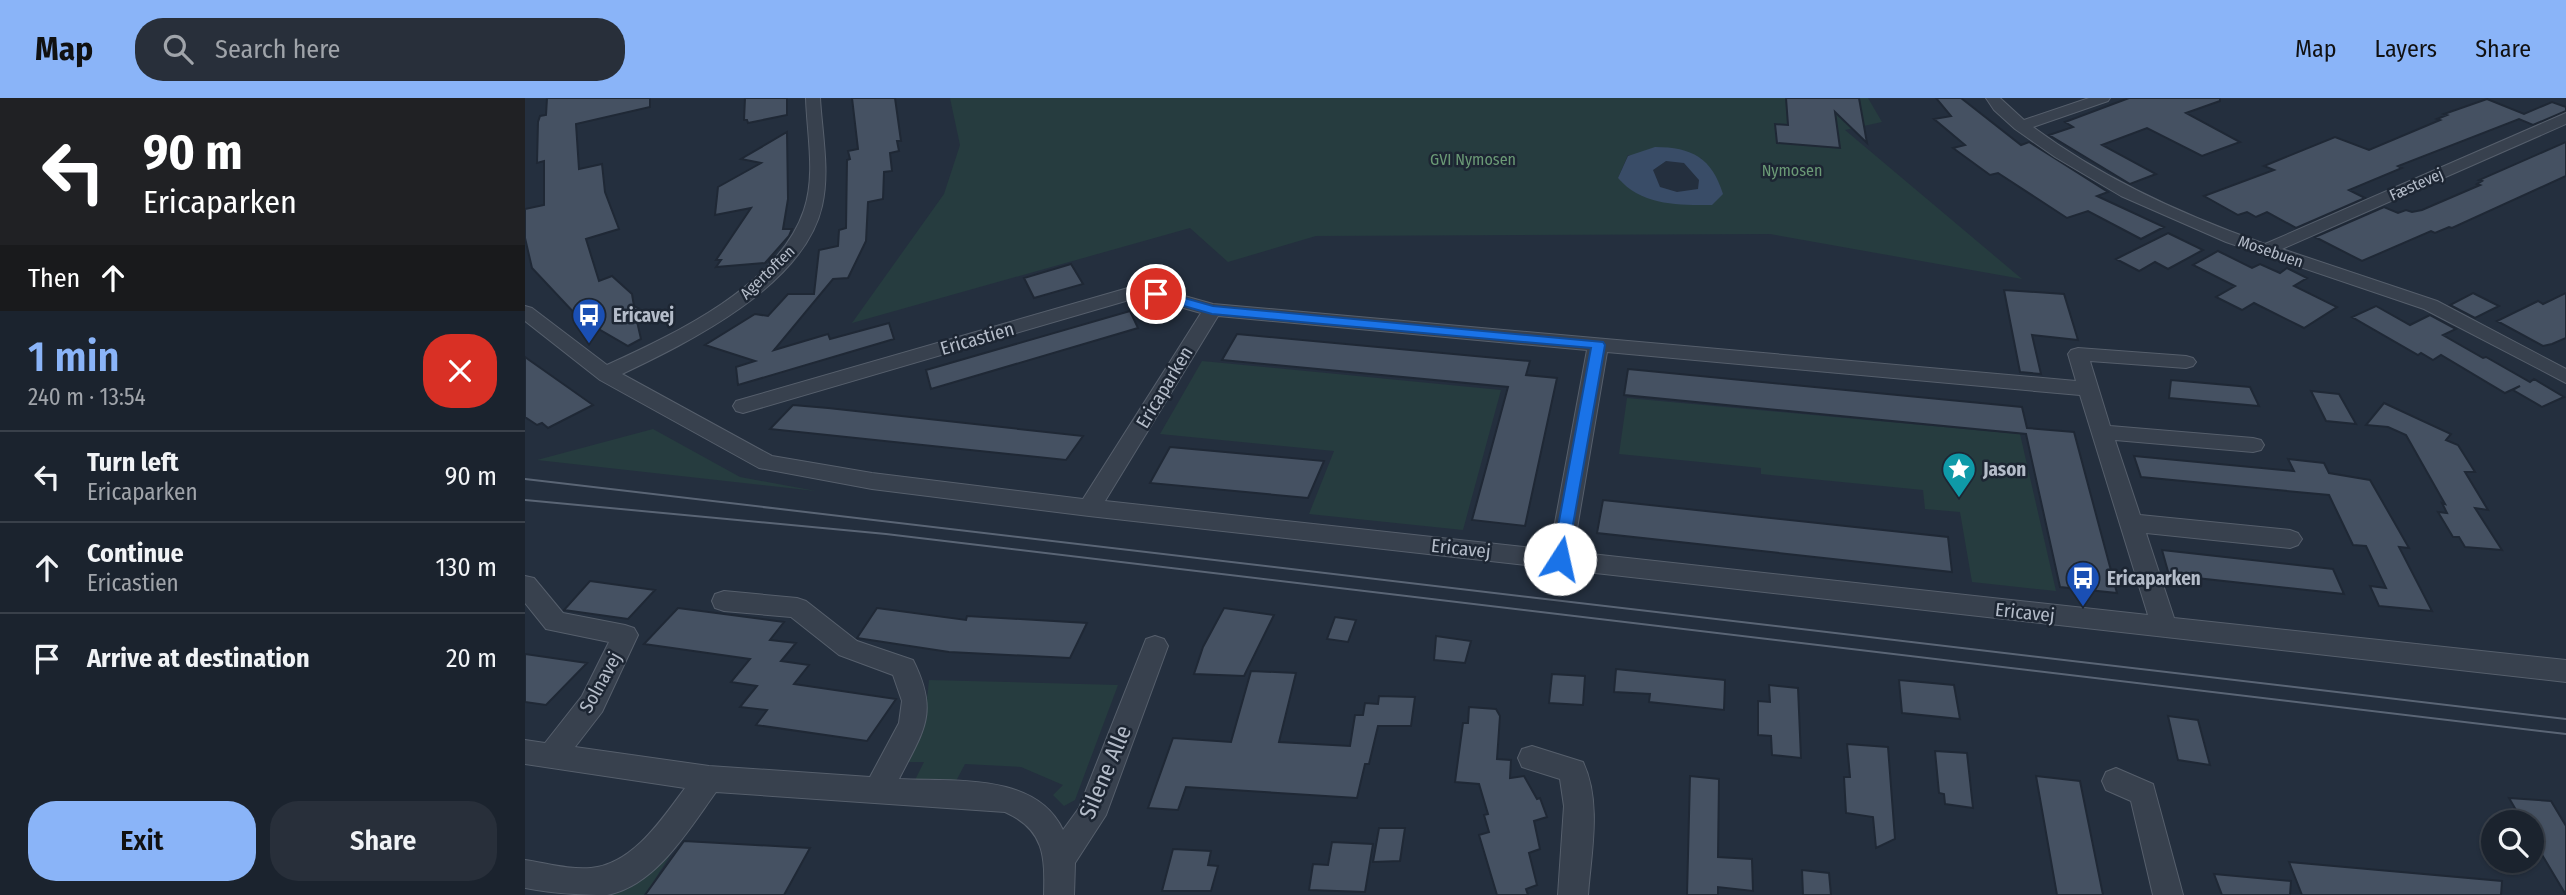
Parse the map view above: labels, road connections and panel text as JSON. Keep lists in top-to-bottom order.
{
  "streets": {
    "street": [
      "Fæstevej",
      "Mosebuen",
      "Agertoften",
      "Ericastien",
      "Ericaparken",
      "Ericavej",
      "Solnavej",
      "Silene Alle"
    ]
  },
  "crossings": [
    ["Fæstevej", "Mosebuen"],
    ["Agertoften", "Ericavej"],
    ["Ericastien", "Ericaparken"],
    ["Ericaparken", "Ericavej"],
    ["Solnavej", "Silene Alle"]
  ],
  "parks": ["GVI Nymosen", "Nymosen"],
  "places": {
    "bus stop": ["Ericavej", "Ericaparken"],
    "place": ["Jason"]
  },
  "page": {
    "header": "Map",
    "search": "Search here",
    "nav": ["Map", "Layers", "Share"],
    "turn": ["90 m", "Ericaparken"],
    "then": "Then",
    "heading": ["1 min", "240 m · 13:54"],
    "list": [
      {
        "name": "Turn left",
        "note": "Ericaparken",
        "value": "90 m"
      },
      {
        "name": "Continue",
        "note": "Ericastien",
        "value": "130 m"
      },
      {
        "name": "Arrive at destination",
        "value": "20 m"
      }
    ],
    "buttons": ["Exit", "Share"]
  }
}
